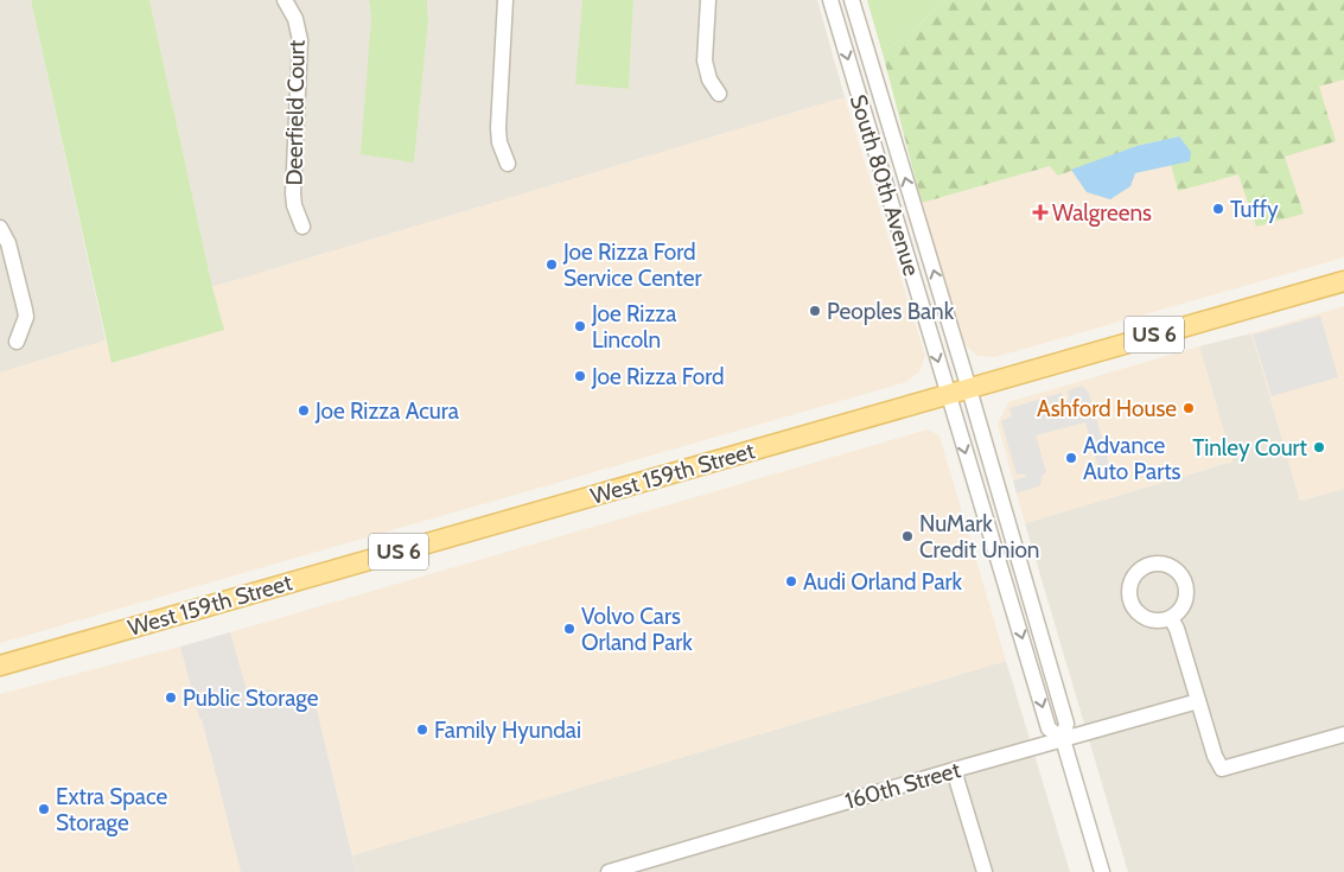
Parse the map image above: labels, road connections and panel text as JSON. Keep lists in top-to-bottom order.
{
  "streets": {
    "main road": ["US 6", "West 159th Street"],
    "street": ["Deerfield Court", "South 80th Avenue", "160th Street"]
  },
  "crossings": [
    ["South 80th Avenue", "West 159th Street"],
    ["South 80th Avenue", "160th Street"]
  ],
  "places": {
    "other": [
      "Tuffy",
      "Joe Rizza Ford Service Center",
      "Peoples Bank",
      "Joe Rizza Lincoln",
      "Joe Rizza Ford",
      "Ashford House",
      "Joe Rizza Acura",
      "Tinley Court",
      "Advance Auto Parts",
      "NuMark Credit Union",
      "Audi Orland Park",
      "Volvo Cars Orland Park",
      "Public Storage",
      "Family Hyundai",
      "Extra Space Storage"
    ],
    "health": ["Walgreens"]
  }
}
